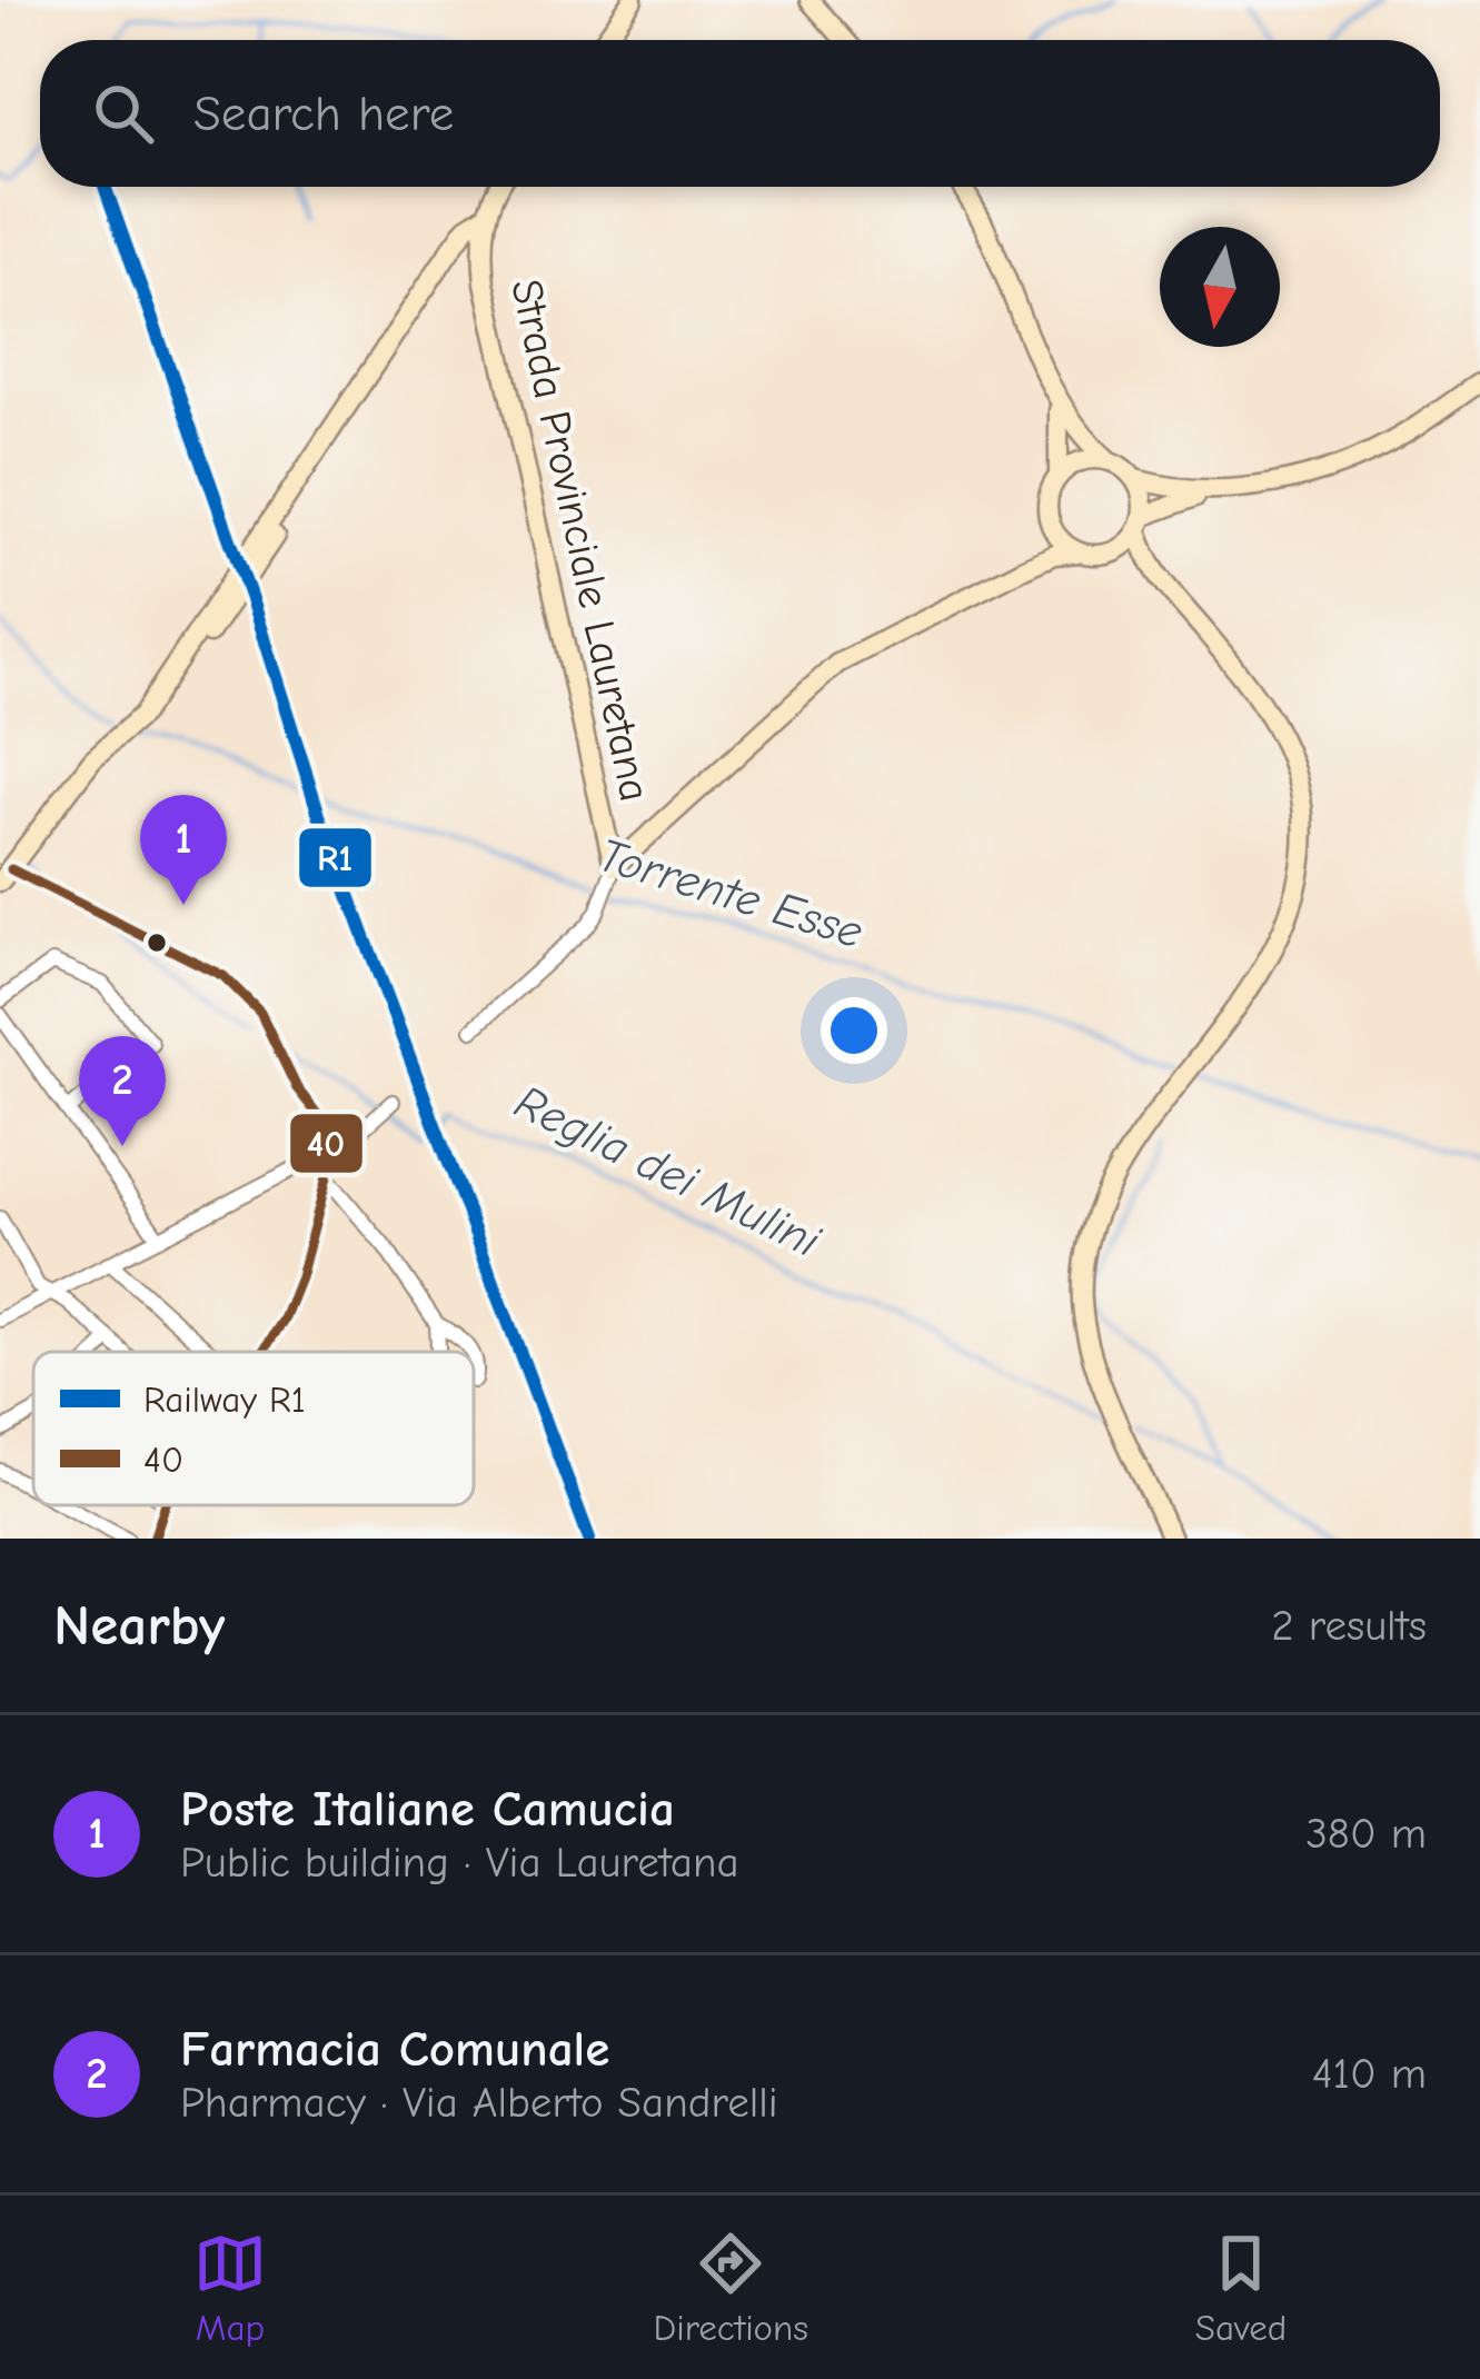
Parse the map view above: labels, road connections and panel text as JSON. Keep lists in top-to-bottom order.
{
  "streets": {
    "main road": ["Strada Provinciale Lauretana"]
  },
  "water": ["Torrente Esse", "Reglia dei Mulini"],
  "lines": ["rail line R1", "transit line 40"],
  "legend": ["Railway R1", "40"],
  "north": "bottom",
  "page": {
    "search": "Search here",
    "pins": ["1", "2"],
    "heading": ["Nearby", "2 results"],
    "list": [
      {
        "mark": "1",
        "name": "Poste Italiane Camucia",
        "note": "Public building · Via Lauretana",
        "value": "380 m"
      },
      {
        "mark": "2",
        "name": "Farmacia Comunale",
        "note": "Pharmacy · Via Alberto Sandrelli",
        "value": "410 m"
      }
    ],
    "nav": ["Map", "Directions", "Saved"]
  }
}
